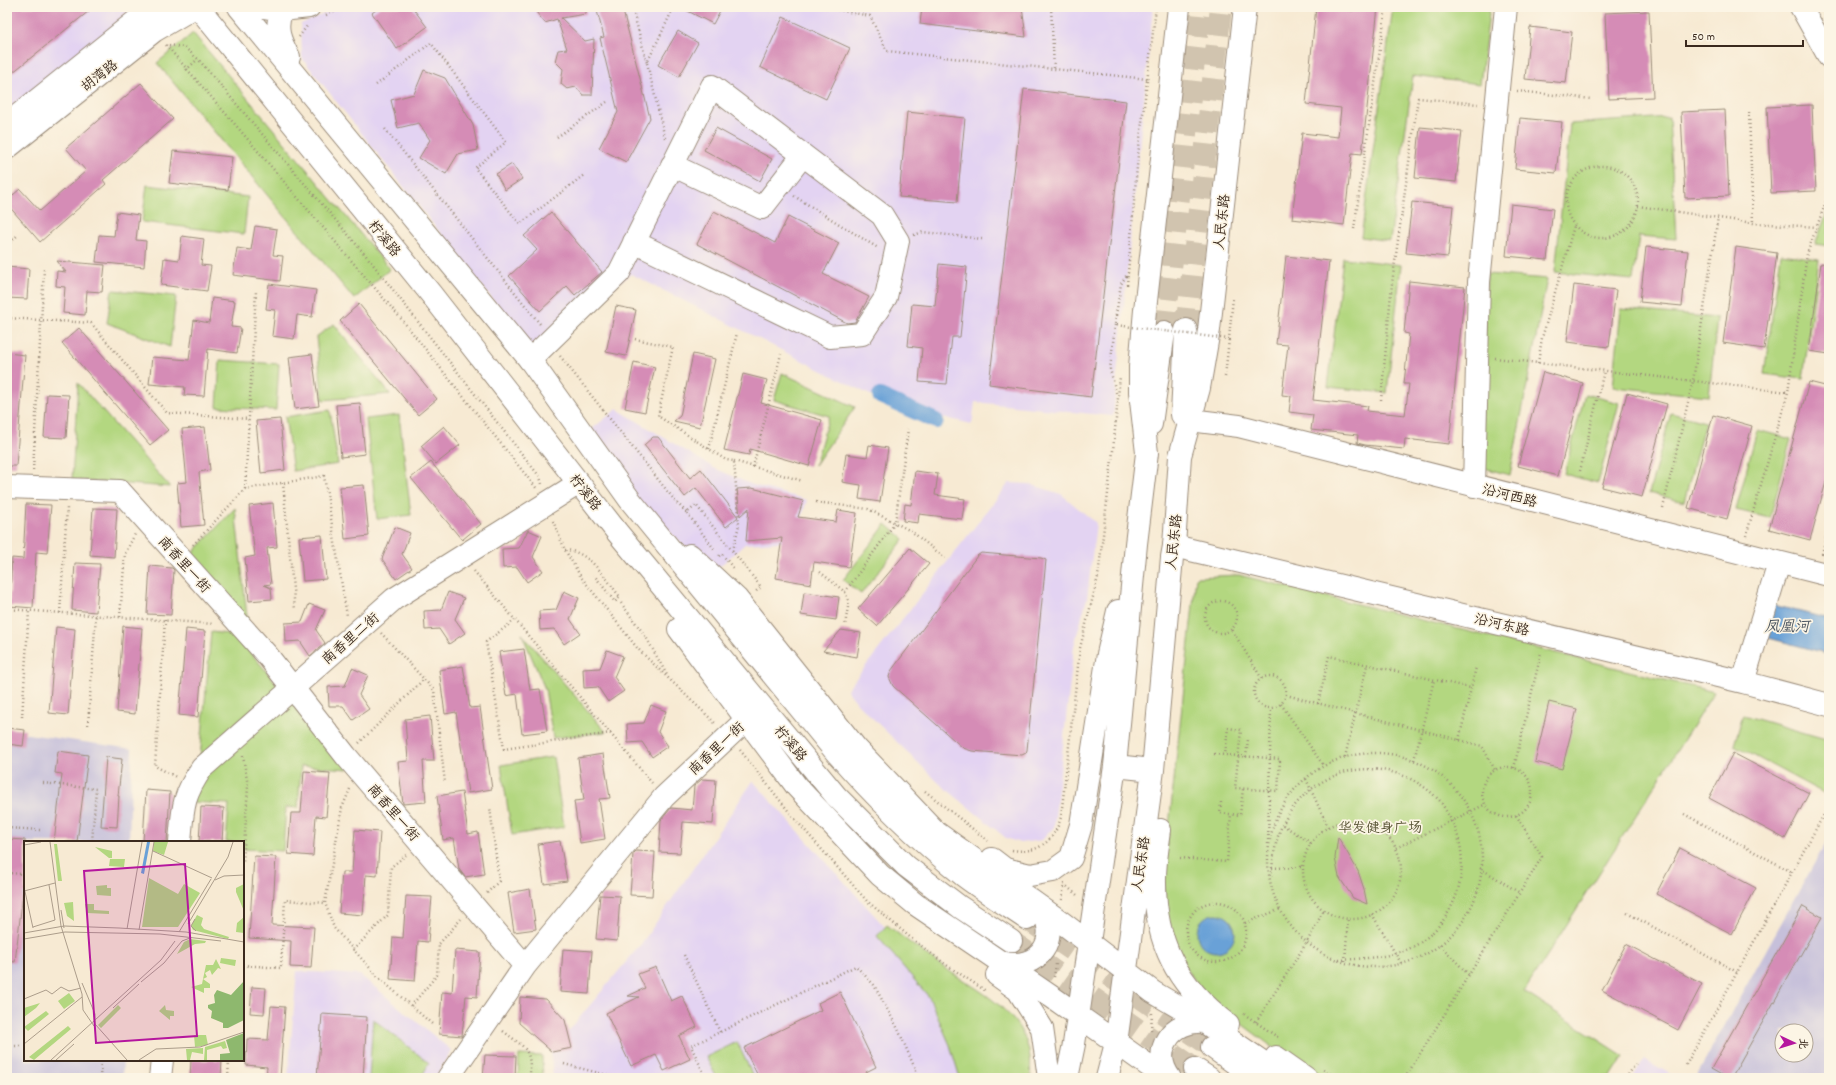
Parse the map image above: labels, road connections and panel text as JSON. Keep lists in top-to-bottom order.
{
  "streets": {
    "main road": [
      "胡湾路",
      "人民东路",
      "柠溪路",
      "沿河西路",
      "南香里一街",
      "沿河东路",
      "南香里二街"
    ]
  },
  "crossings": [
    ["胡湾路", "柠溪路"],
    ["人民东路", "沿河西路"],
    ["人民东路", "沿河东路"],
    ["柠溪路", "南香里二街"],
    ["南香里一街", "南香里二街"]
  ],
  "water": ["凤凰河"],
  "parks": ["华发健身广场"],
  "scale_bar": "50 m",
  "north": "right"
}
